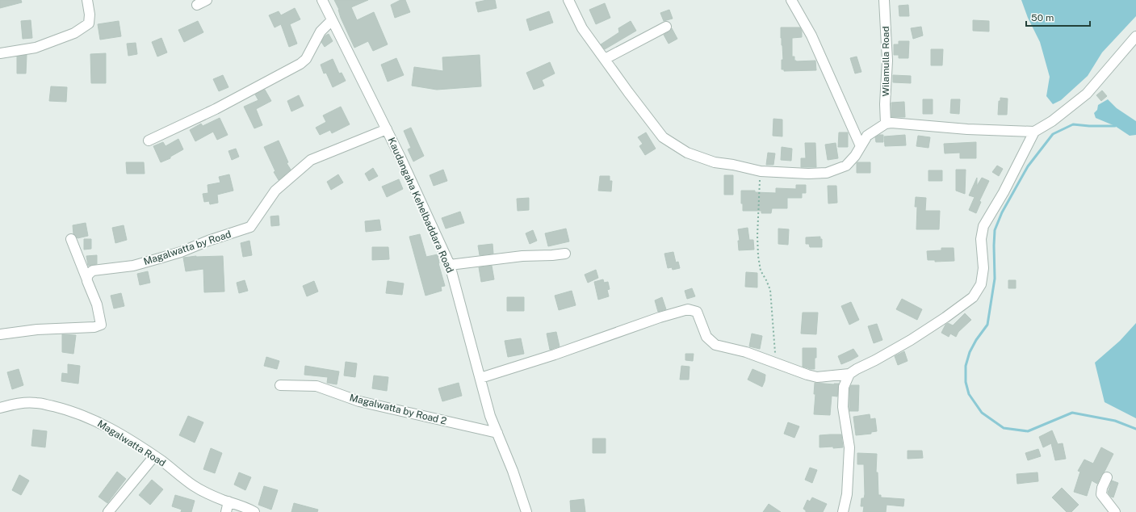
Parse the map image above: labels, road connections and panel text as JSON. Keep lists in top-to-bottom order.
{
  "streets": {
    "street": [
      "Wilamulla Road",
      "Kaudangaha Kehelbaddara Road",
      "Magalwatta by Road",
      "Magalwatta by Road 2",
      "Magalwatta Road"
    ]
  },
  "crossings": [
    ["Kaudangaha Kehelbaddara Road", "Magalwatta by Road"],
    ["Kaudangaha Kehelbaddara Road", "Magalwatta by Road 2"]
  ],
  "scale_bar": "50 m"
}
